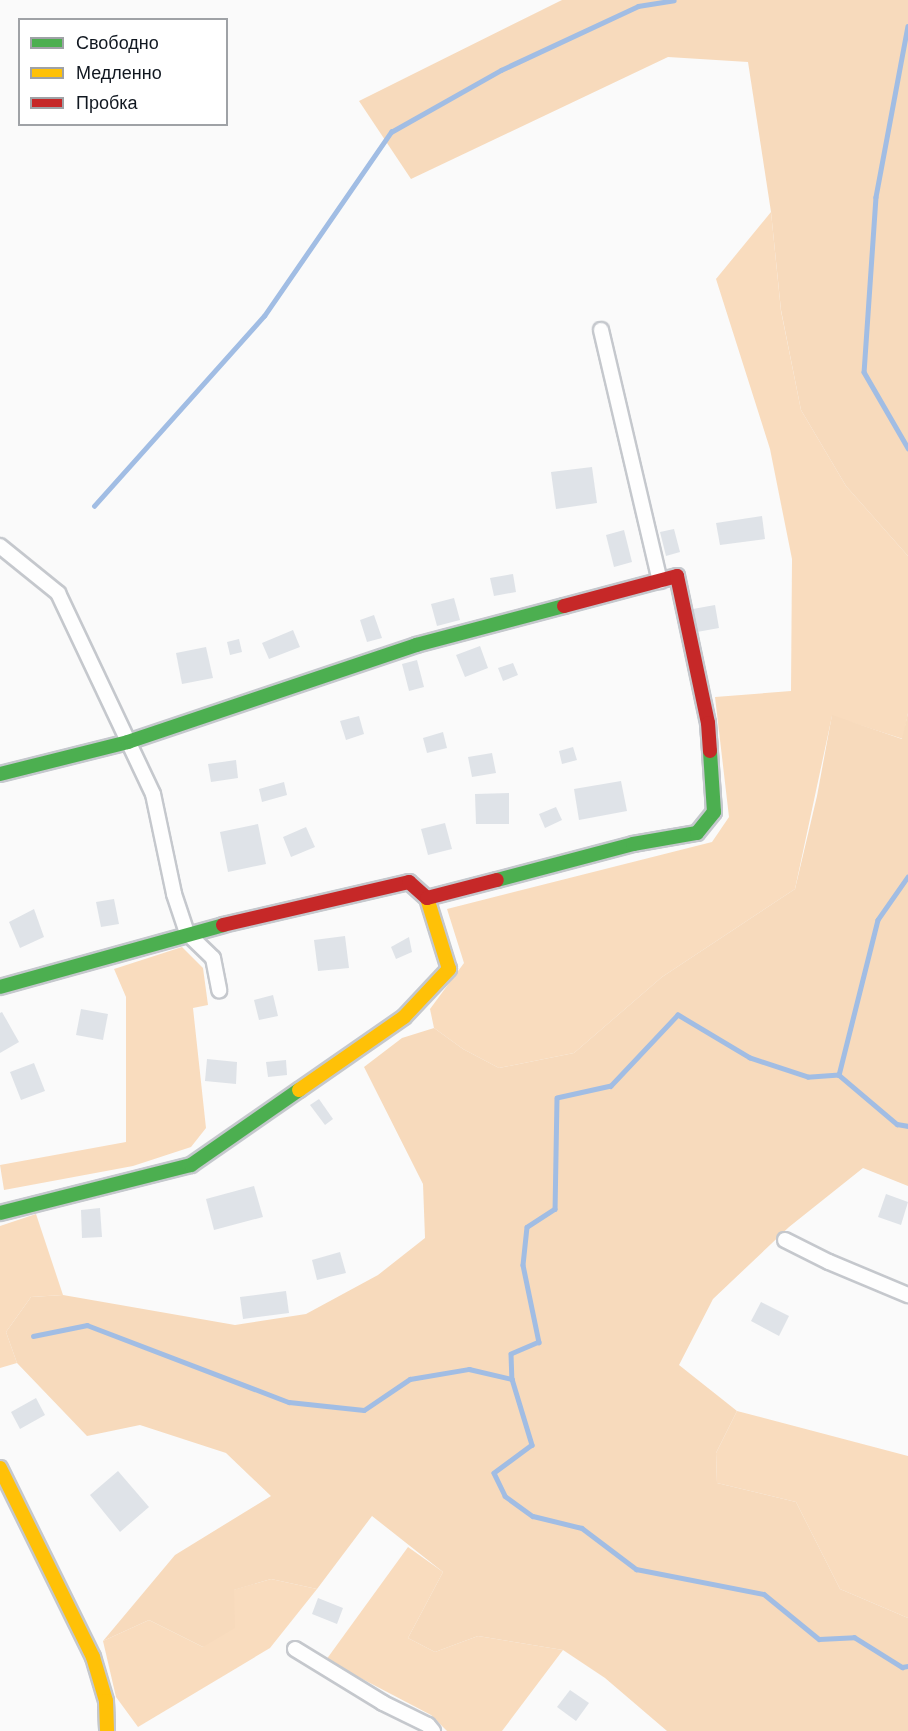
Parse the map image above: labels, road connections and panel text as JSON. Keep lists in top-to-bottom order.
{
  "legend": ["Свободно", "Медленно", "Пробка"]
}
